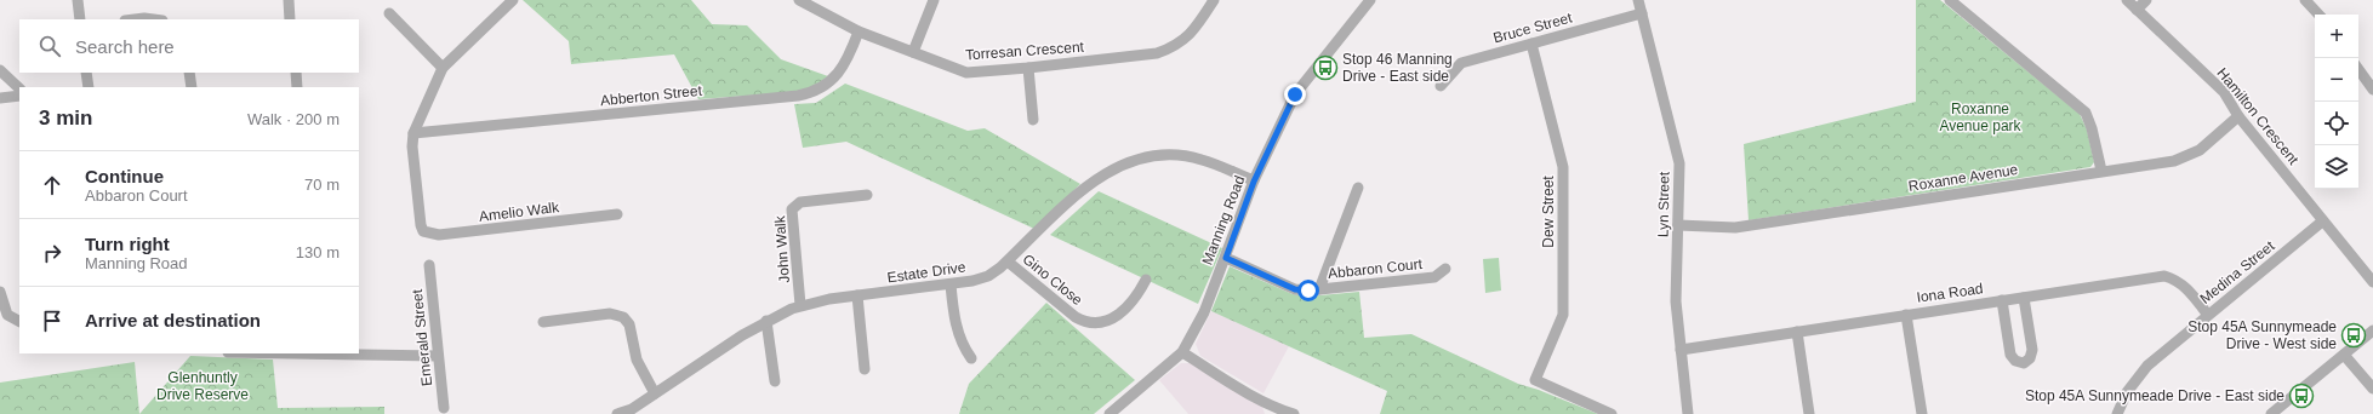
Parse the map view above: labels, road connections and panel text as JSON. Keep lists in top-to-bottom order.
{
  "streets": {
    "street": [
      "Bruce Street",
      "Torresan Crescent",
      "Abberton Street",
      "Hamilton Crescent",
      "Roxanne Avenue",
      "Lyn Street",
      "Amelio Walk",
      "Dew Street",
      "Manning Road",
      "John Walk",
      "Abbaron Court",
      "Estate Drive",
      "Medina Street",
      "Gino Close",
      "Iona Road",
      "Emerald Street"
    ]
  },
  "crossings": [
    ["Bruce Street", "Lyn Street"],
    ["Bruce Street", "Dew Street"],
    ["Torresan Crescent", "Abberton Street"],
    ["Abberton Street", "Amelio Walk"],
    ["Hamilton Crescent", "Roxanne Avenue"],
    ["Hamilton Crescent", "Medina Street"],
    ["Roxanne Avenue", "Lyn Street"],
    ["Lyn Street", "Iona Road"],
    ["Manning Road", "Abbaron Court"],
    ["Manning Road", "Estate Drive"],
    ["John Walk", "Estate Drive"],
    ["Estate Drive", "Gino Close"],
    ["Medina Street", "Iona Road"]
  ],
  "parks": ["Roxanne Avenue park", "Glenhuntly Drive Reserve"],
  "places": {
    "bus stop": ["Stop 46 Manning Drive - East side", "Stop 45A Sunnymeade Drive - West side", "Stop 45A Sunnymeade Drive - East side"]
  },
  "page": {
    "map_buttons": ["+", "−"],
    "search": "Search here",
    "heading": ["3 min", "Walk · 200 m"],
    "list": [
      ["Continue", "Abbaron Court", "70 m"],
      ["Turn right", "Manning Road", "130 m"],
      "Arrive at destination"
    ]
  }
}
